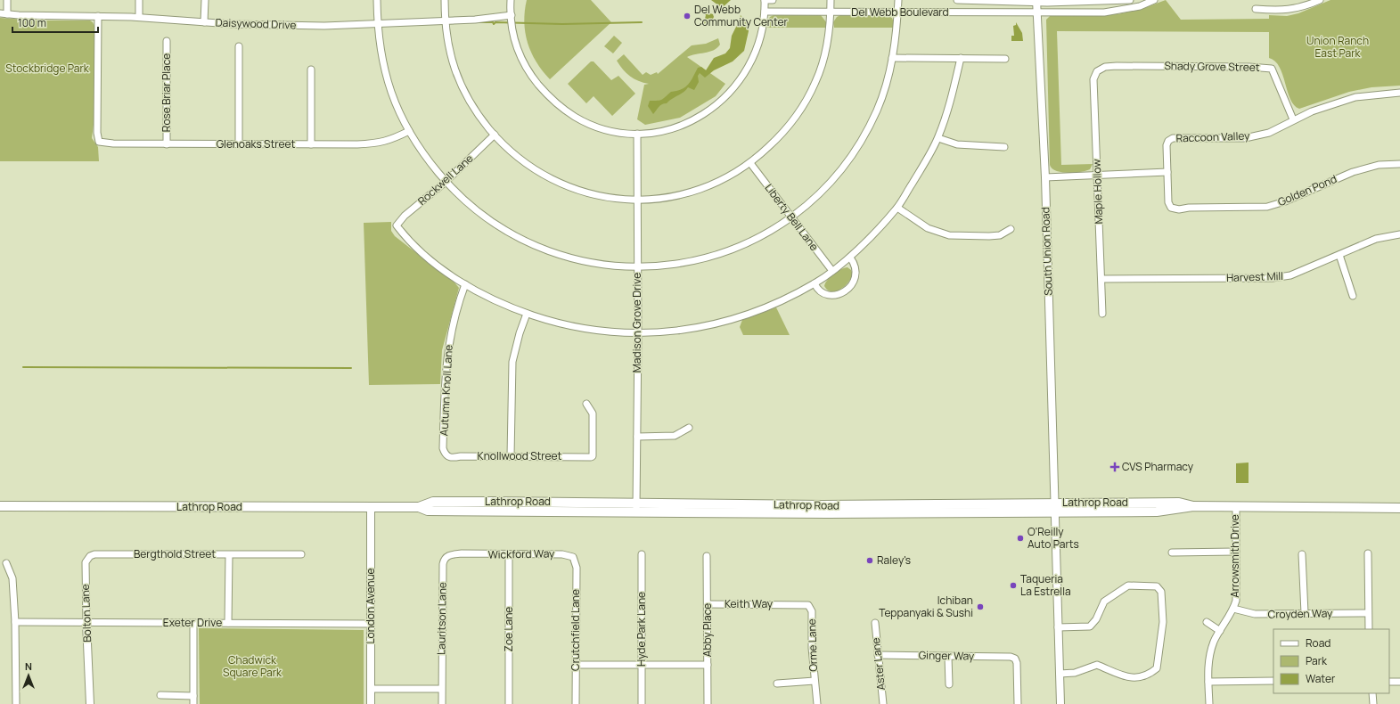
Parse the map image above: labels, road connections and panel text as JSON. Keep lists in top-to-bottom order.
{
  "streets": {
    "main road": ["Lathrop Road"],
    "street": [
      "Del Webb Boulevard",
      "Daisywood Drive",
      "Shady Grove Street",
      "Rose Briar Place",
      "Raccoon Valley",
      "Glenoaks Street",
      "Rockwell Lane",
      "Golden Pond",
      "Maple Hollow",
      "Liberty Bell Lane",
      "South Union Road",
      "Harvest Mill",
      "Madison Grove Drive",
      "Autumn Knoll Lane",
      "Knollwood Street",
      "Bergthold Street",
      "Wickford Way",
      "Arrowsmith Drive",
      "Keith Way",
      "London Avenue",
      "Bolton Lane",
      "Croyden Way",
      "Lauritson Lane",
      "Exeter Drive",
      "Zoe Lane",
      "Hyde Park Lane",
      "Crutchfield Lane",
      "Abby Place",
      "Orme Lane",
      "Ginger Way",
      "Aster Lane"
    ]
  },
  "crossings": [
    ["Del Webb Boulevard", "South Union Road"],
    ["Daisywood Drive", "Glenoaks Street"],
    ["Shady Grove Street", "Raccoon Valley"],
    ["Shady Grove Street", "Maple Hollow"],
    ["Rose Briar Place", "Glenoaks Street"],
    ["Raccoon Valley", "Golden Pond"],
    ["Rockwell Lane", "Autumn Knoll Lane"],
    ["Maple Hollow", "Harvest Mill"],
    ["South Union Road", "Lathrop Road"],
    ["Madison Grove Drive", "Lathrop Road"],
    ["Autumn Knoll Lane", "Knollwood Street"],
    ["Lathrop Road", "Arrowsmith Drive"],
    ["Lathrop Road", "London Avenue"],
    ["Bergthold Street", "Bolton Lane"],
    ["Wickford Way", "Lauritson Lane"],
    ["Wickford Way", "Zoe Lane"],
    ["Wickford Way", "Crutchfield Lane"],
    ["Arrowsmith Drive", "Croyden Way"],
    ["Keith Way", "Abby Place"],
    ["Keith Way", "Orme Lane"],
    ["London Avenue", "Exeter Drive"],
    ["Bolton Lane", "Exeter Drive"],
    ["Ginger Way", "Aster Lane"]
  ],
  "parks": ["Union Ranch East Park", "Stockbridge Park", "Chadwick Square Park"],
  "places": {
    "other": [
      "Del Webb Community Center",
      "O'Reilly Auto Parts",
      "Raley's",
      "Taqueria La Estrella",
      "Ichiban Teppanyaki & Sushi"
    ],
    "health": ["CVS Pharmacy"]
  },
  "legend": ["Road", "Park", "Water"],
  "scale_bar": "100 m",
  "north": "top"
}
